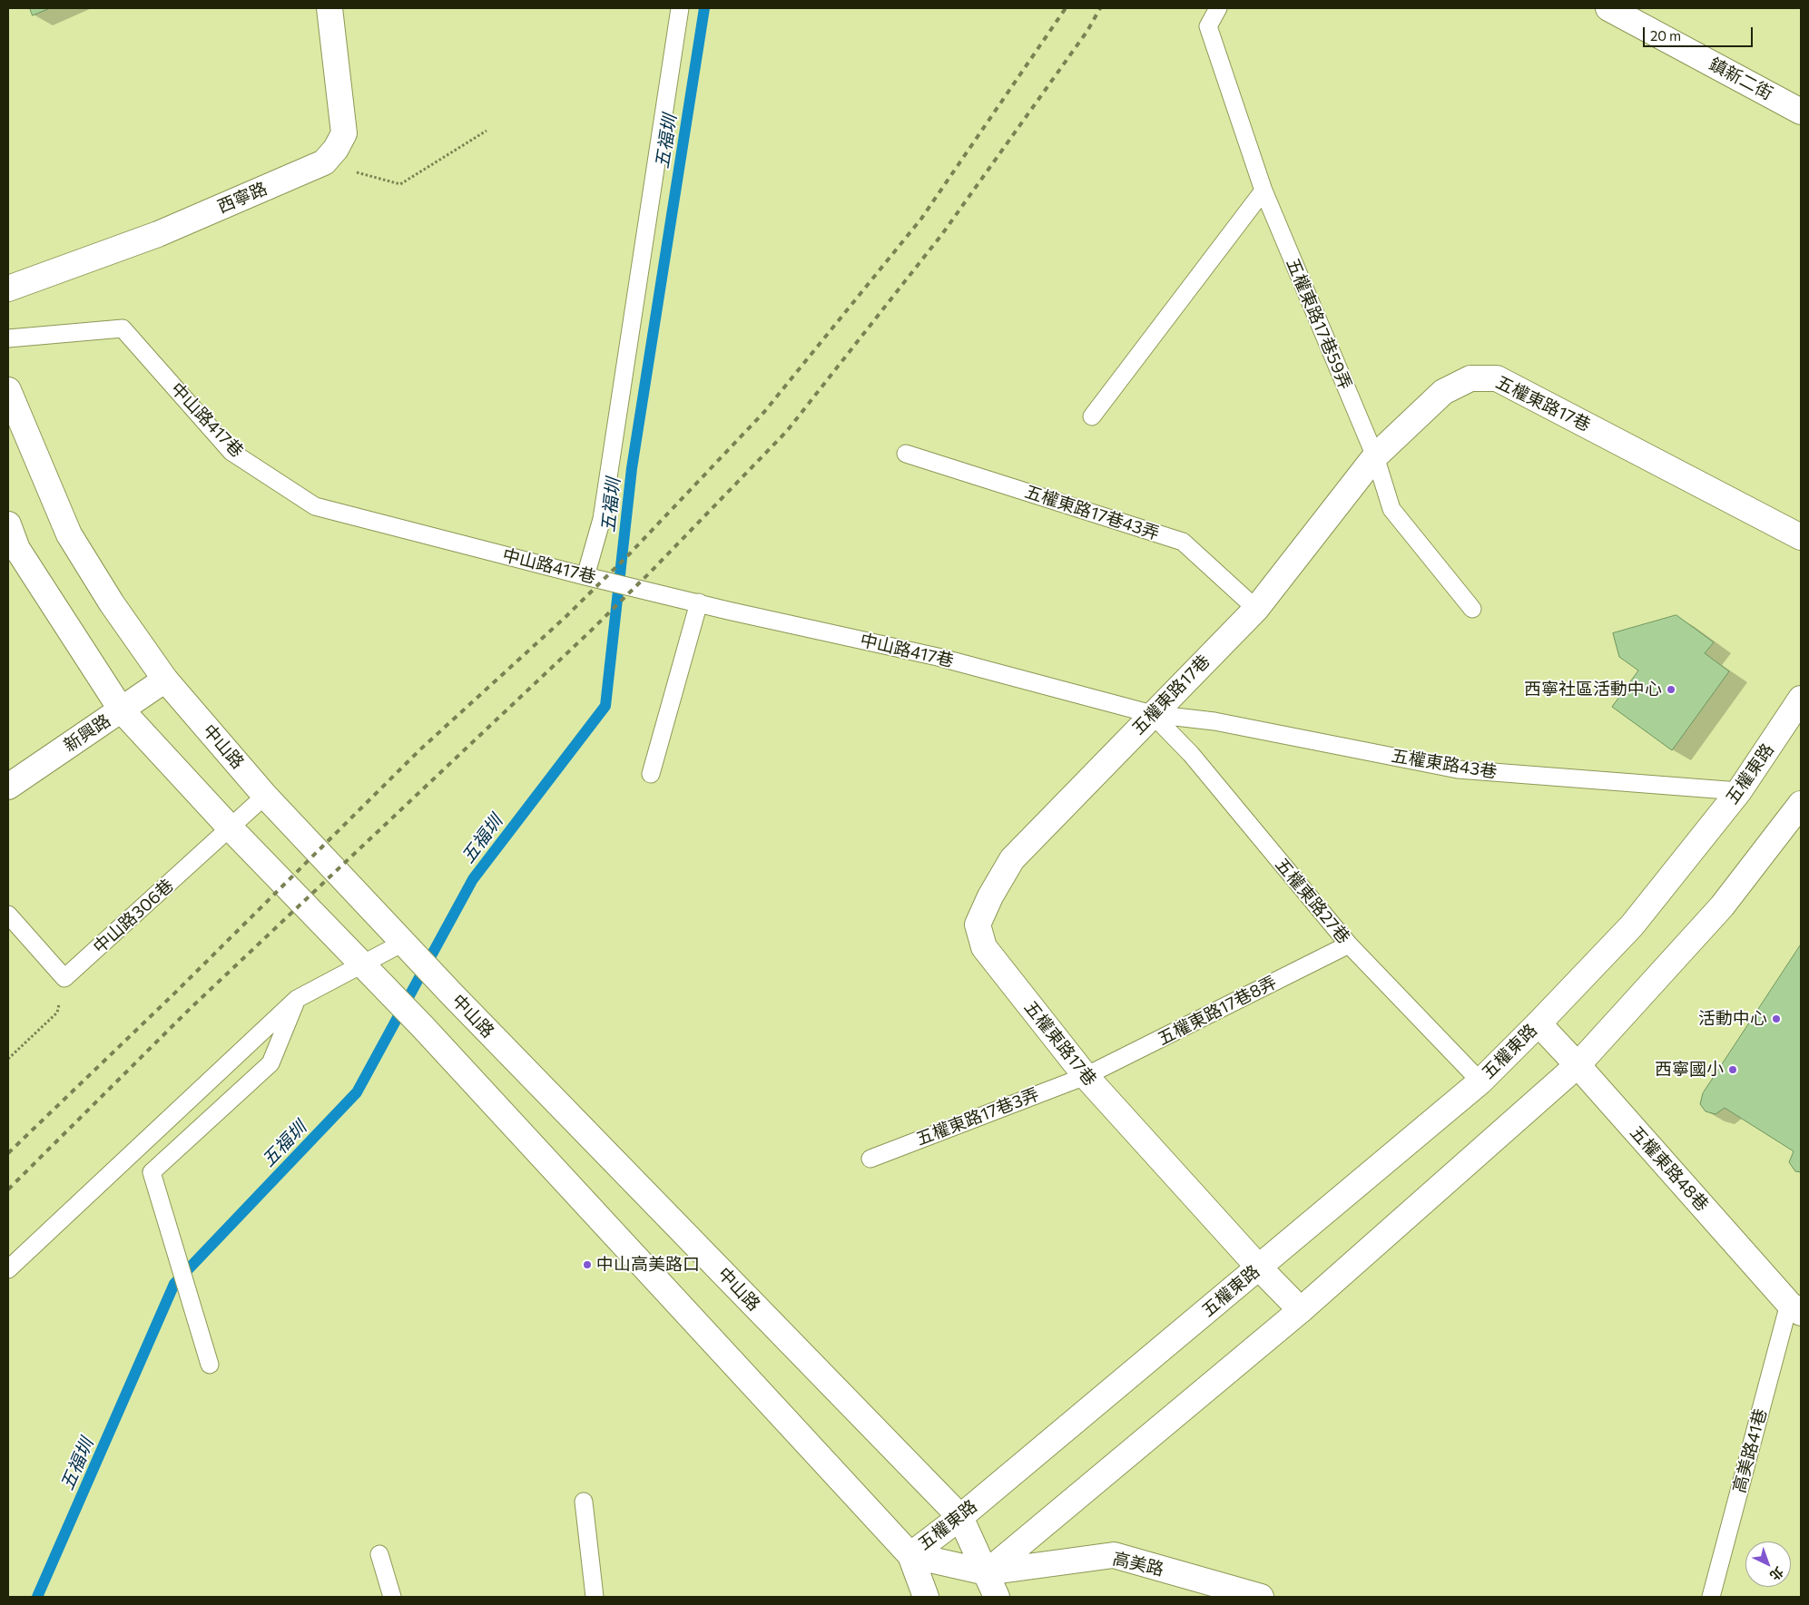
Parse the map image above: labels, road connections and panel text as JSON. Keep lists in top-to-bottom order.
{
  "streets": {
    "street": [
      "鎮新二街",
      "西寧路",
      "五權東路17巷",
      "新興路",
      "中山路",
      "五權東路",
      "五權東路48巷",
      "高美路"
    ],
    "lane": [
      "五權東路17巷59弄",
      "中山路417巷",
      "五權東路17巷43弄",
      "五權東路43巷",
      "五權東路27巷",
      "中山路306巷",
      "五權東路17巷8弄",
      "五權東路17巷3弄",
      "高美路41巷"
    ]
  },
  "crossings": [
    ["五權東路17巷59弄", "五權東路17巷"],
    ["五權東路17巷", "中山路417巷"],
    ["五權東路17巷", "五權東路17巷43弄"],
    ["五權東路17巷", "五權東路43巷"],
    ["五權東路17巷", "五權東路"],
    ["五權東路17巷", "五權東路27巷"],
    ["五權東路17巷", "五權東路17巷8弄"],
    ["五權東路17巷", "五權東路17巷3弄"],
    ["中山路417巷", "五權東路43巷"],
    ["中山路417巷", "五權東路27巷"],
    ["新興路", "中山路"],
    ["中山路", "五權東路"],
    ["中山路", "中山路306巷"],
    ["中山路", "高美路"],
    ["五權東路43巷", "五權東路"],
    ["五權東路43巷", "五權東路27巷"],
    ["五權東路", "五權東路27巷"],
    ["五權東路", "五權東路48巷"],
    ["五權東路", "高美路"],
    ["五權東路27巷", "五權東路17巷8弄"],
    ["五權東路17巷8弄", "五權東路17巷3弄"],
    ["五權東路48巷", "高美路41巷"]
  ],
  "water": ["五福圳"],
  "places": [
    "西寧社區活動中心",
    "活動中心",
    "西寧國小",
    "中山高美路口"
  ],
  "scale_bar": "20 m",
  "north": "bottom right"
}
